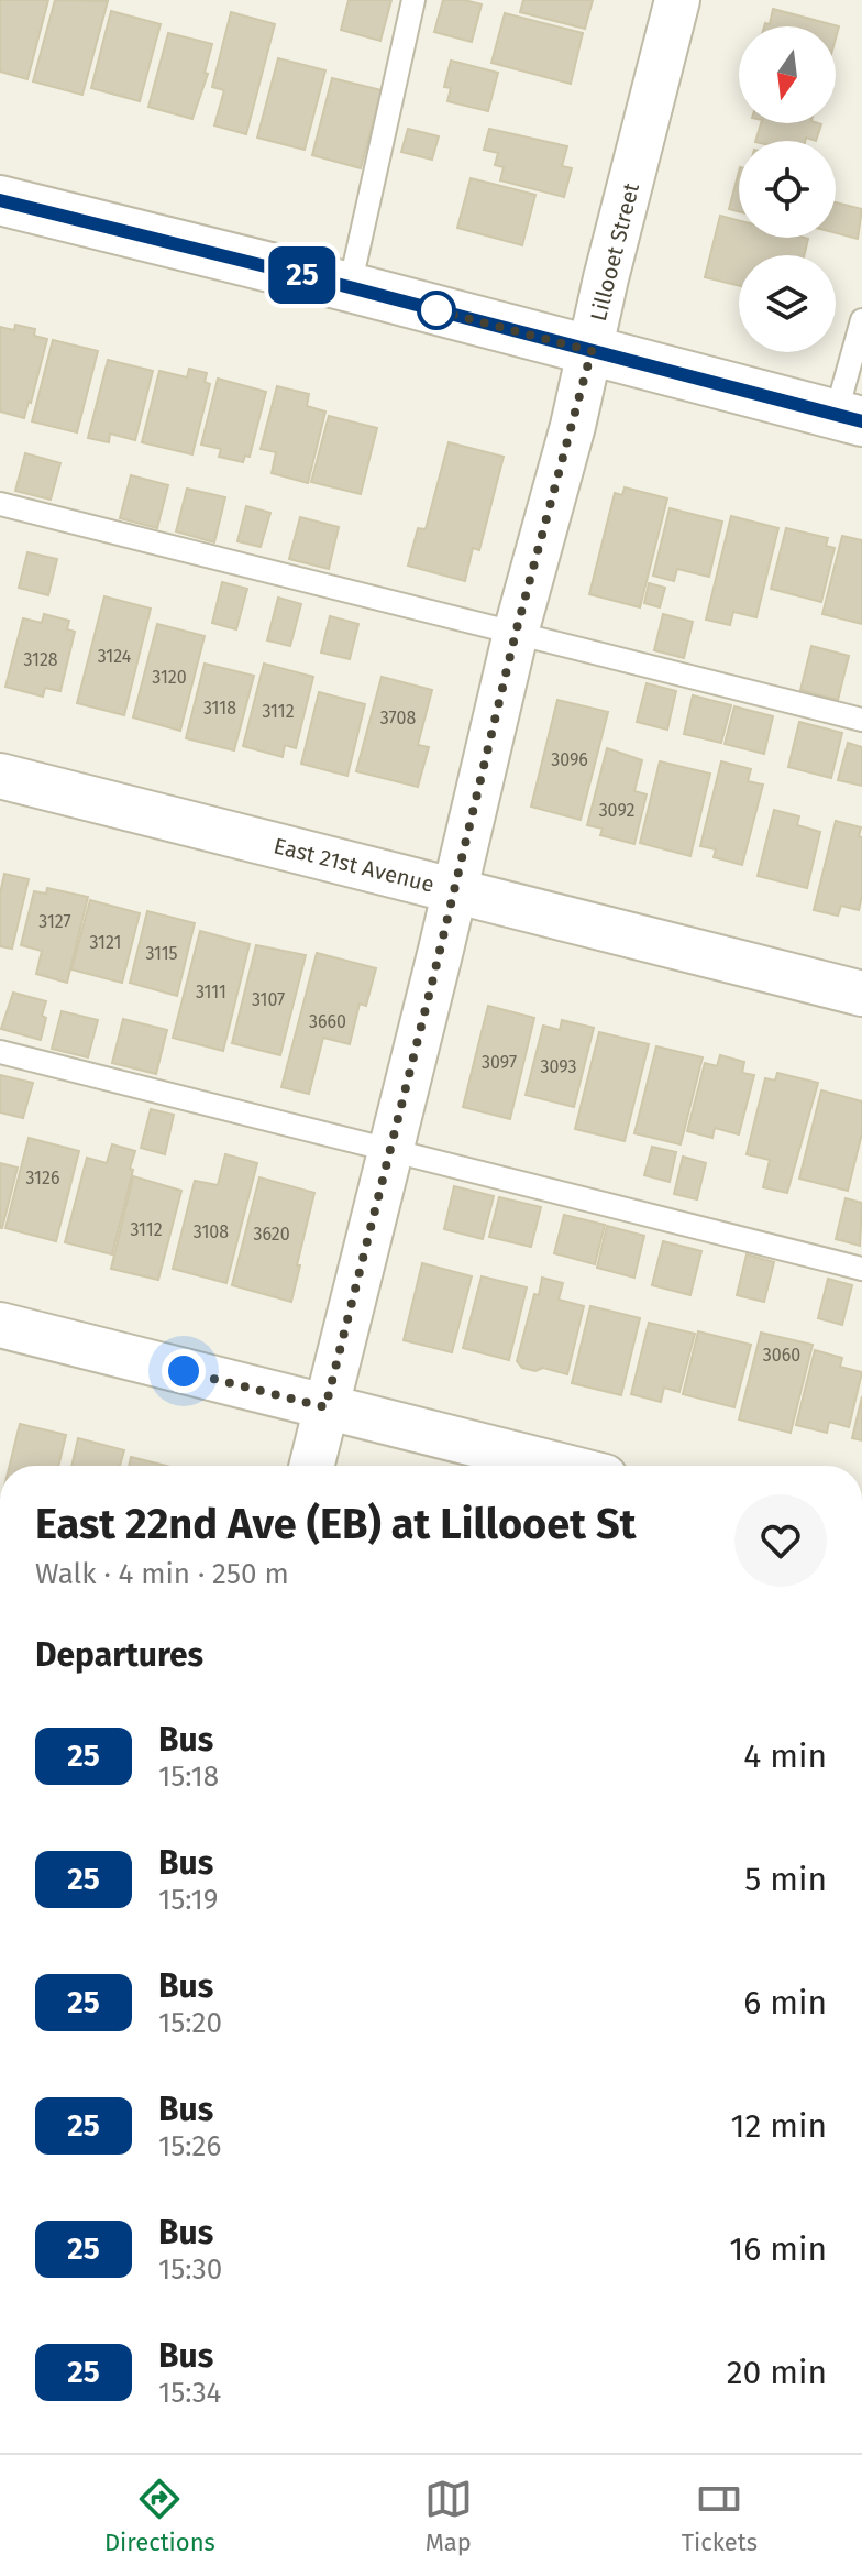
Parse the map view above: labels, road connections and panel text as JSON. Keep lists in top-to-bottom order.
{
  "streets": {
    "street": ["Lillooet Street", "East 21st Avenue"]
  },
  "crossings": [
    ["Lillooet Street", "East 21st Avenue"]
  ],
  "lines": ["bus line 25"],
  "house_numbers": [
    "3124",
    "3128",
    "3120",
    "3118",
    "3112",
    "3708",
    "3096",
    "3092",
    "3127",
    "3121",
    "3115",
    "3111",
    "3107",
    "3660",
    "3097",
    "3093",
    "3126",
    "3112",
    "3108",
    "3620",
    "3060"
  ],
  "north": "bottom",
  "page": {
    "on_map": "25",
    "heading": [
      ["East 22nd Ave (EB) at Lillooet St", "Walk · 4 min · 250 m"],
      "Departures"
    ],
    "list": [
      {
        "mark": "25",
        "name": "Bus",
        "note": "15:18",
        "value": "4 min"
      },
      {
        "mark": "25",
        "name": "Bus",
        "note": "15:19",
        "value": "5 min"
      },
      {
        "mark": "25",
        "name": "Bus",
        "note": "15:20",
        "value": "6 min"
      },
      {
        "mark": "25",
        "name": "Bus",
        "note": "15:26",
        "value": "12 min"
      },
      {
        "mark": "25",
        "name": "Bus",
        "note": "15:30",
        "value": "16 min"
      },
      {
        "mark": "25",
        "name": "Bus",
        "note": "15:34",
        "value": "20 min"
      }
    ],
    "tabs": ["Directions", "Map", "Tickets"]
  }
}
